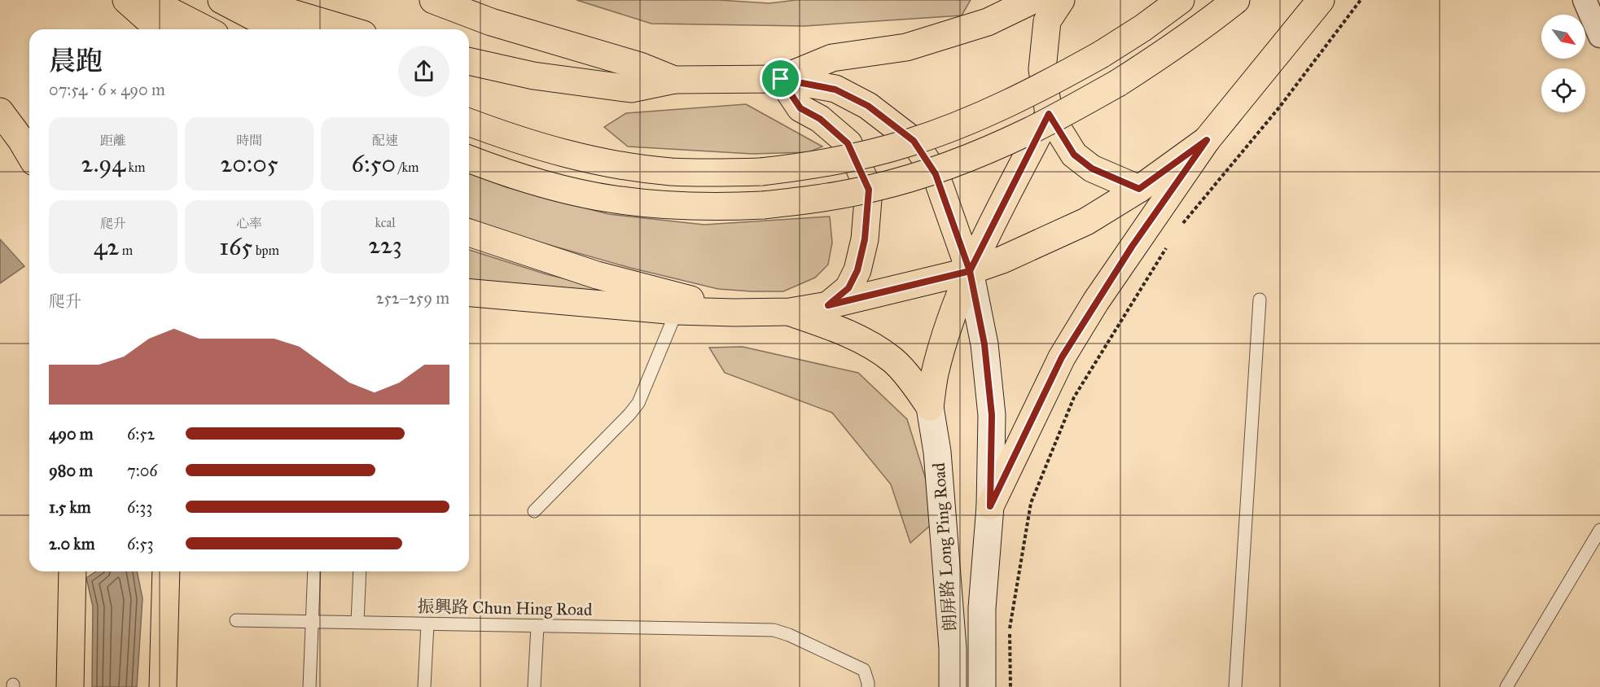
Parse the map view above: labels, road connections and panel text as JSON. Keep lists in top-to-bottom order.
{
  "streets": {
    "main road": ["朗屏路 Long Ping Road"],
    "lane": ["振興路 Chun Hing Road"]
  },
  "north": "bottom right",
  "page": {
    "heading": ["晨跑", "07:54 · 6 × 490 m"],
    "stats": [
      ["距離", "2.94 km"],
      ["時間", "20:05"],
      ["配速", "6:50 /km"],
      ["爬升", "42 m"],
      ["心率", "165 bpm"],
      ["kcal", "223"]
    ],
    "chart": ["爬升", "252–259 m"],
    "list": [
      {
        "name": "490 m",
        "note": "6:52"
      },
      {
        "name": "980 m",
        "note": "7:06"
      },
      {
        "name": "1.5 km",
        "note": "6:33"
      },
      {
        "name": "2.0 km",
        "note": "6:53"
      }
    ]
  }
}
